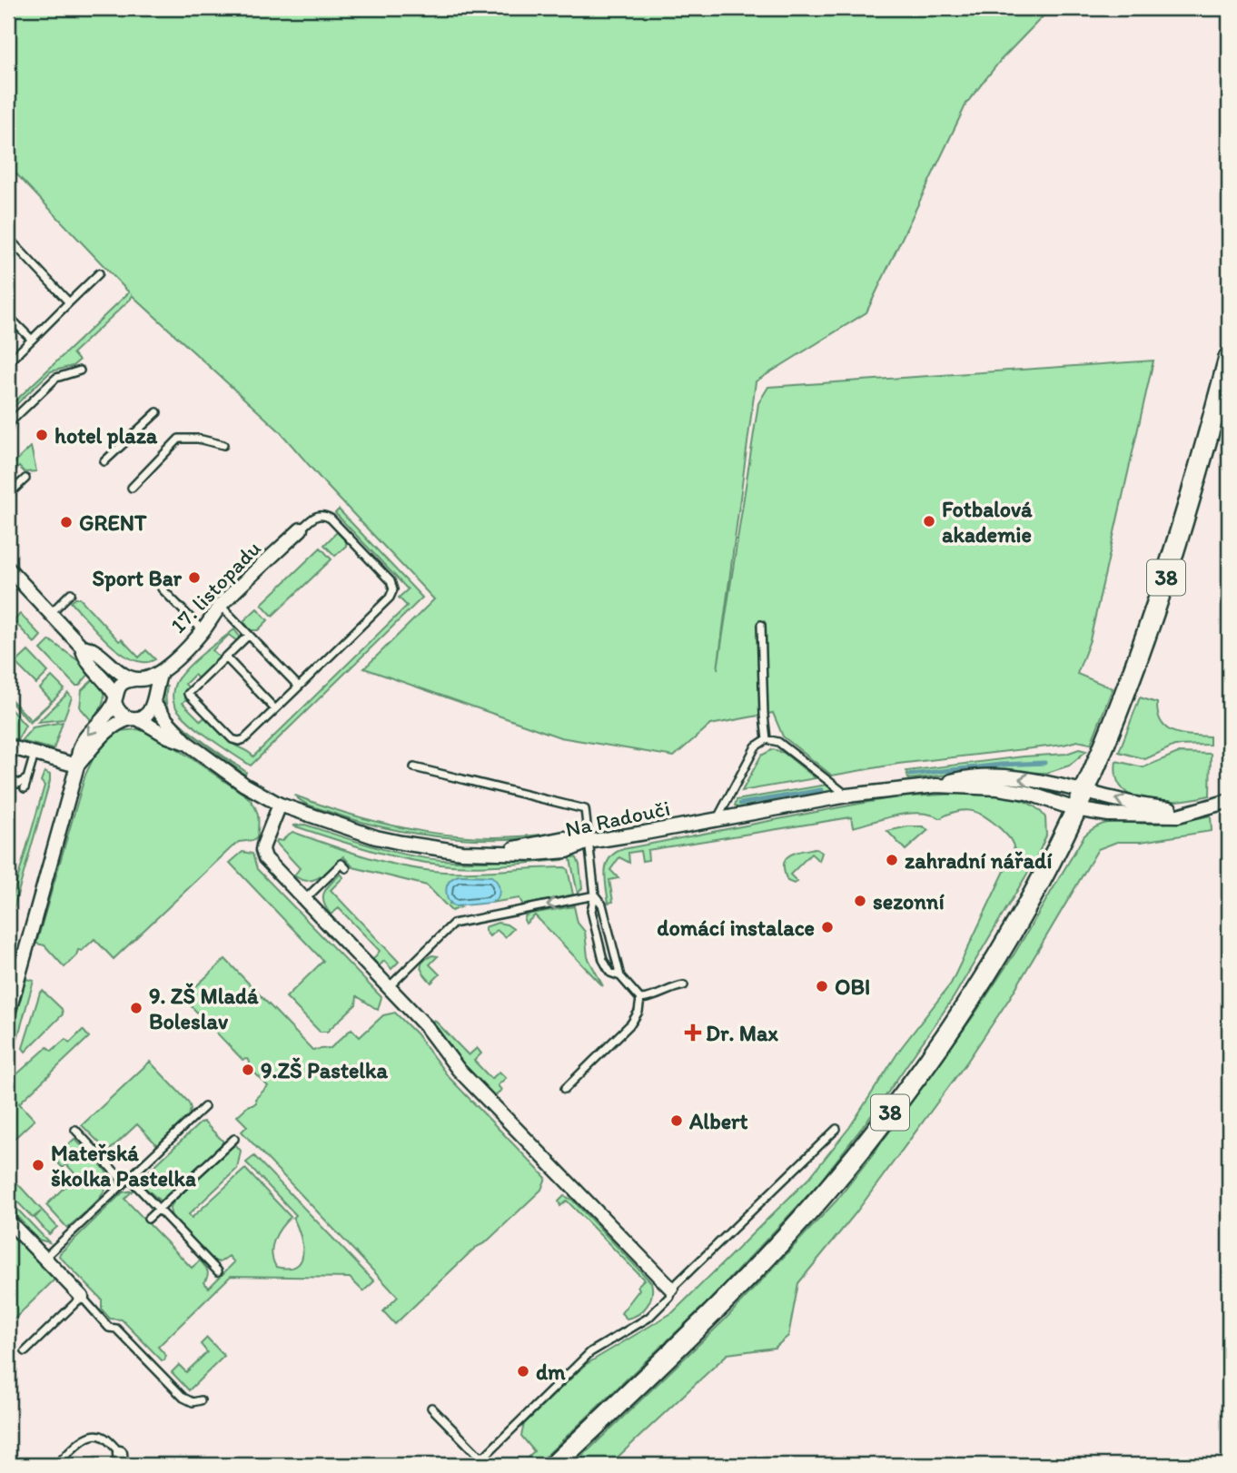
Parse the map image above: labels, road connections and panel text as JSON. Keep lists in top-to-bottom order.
{
  "streets": {
    "main road": ["38"],
    "street": ["17. listopadu", "Na Radouči"]
  },
  "crossings": [
    ["38", "Na Radouči"]
  ],
  "places": {
    "other": [
      "hotel plaza",
      "Fotbalová akademie",
      "GRENT",
      "Sport Bar",
      "zahradní nářadí",
      "sezonní",
      "domácí instalace",
      "OBI",
      "9. ZŠ Mladá Boleslav",
      "9.ZŠ Pastelka",
      "Albert",
      "Mateřská školka Pastelka",
      "dm"
    ],
    "health": ["Dr. Max"]
  }
}
